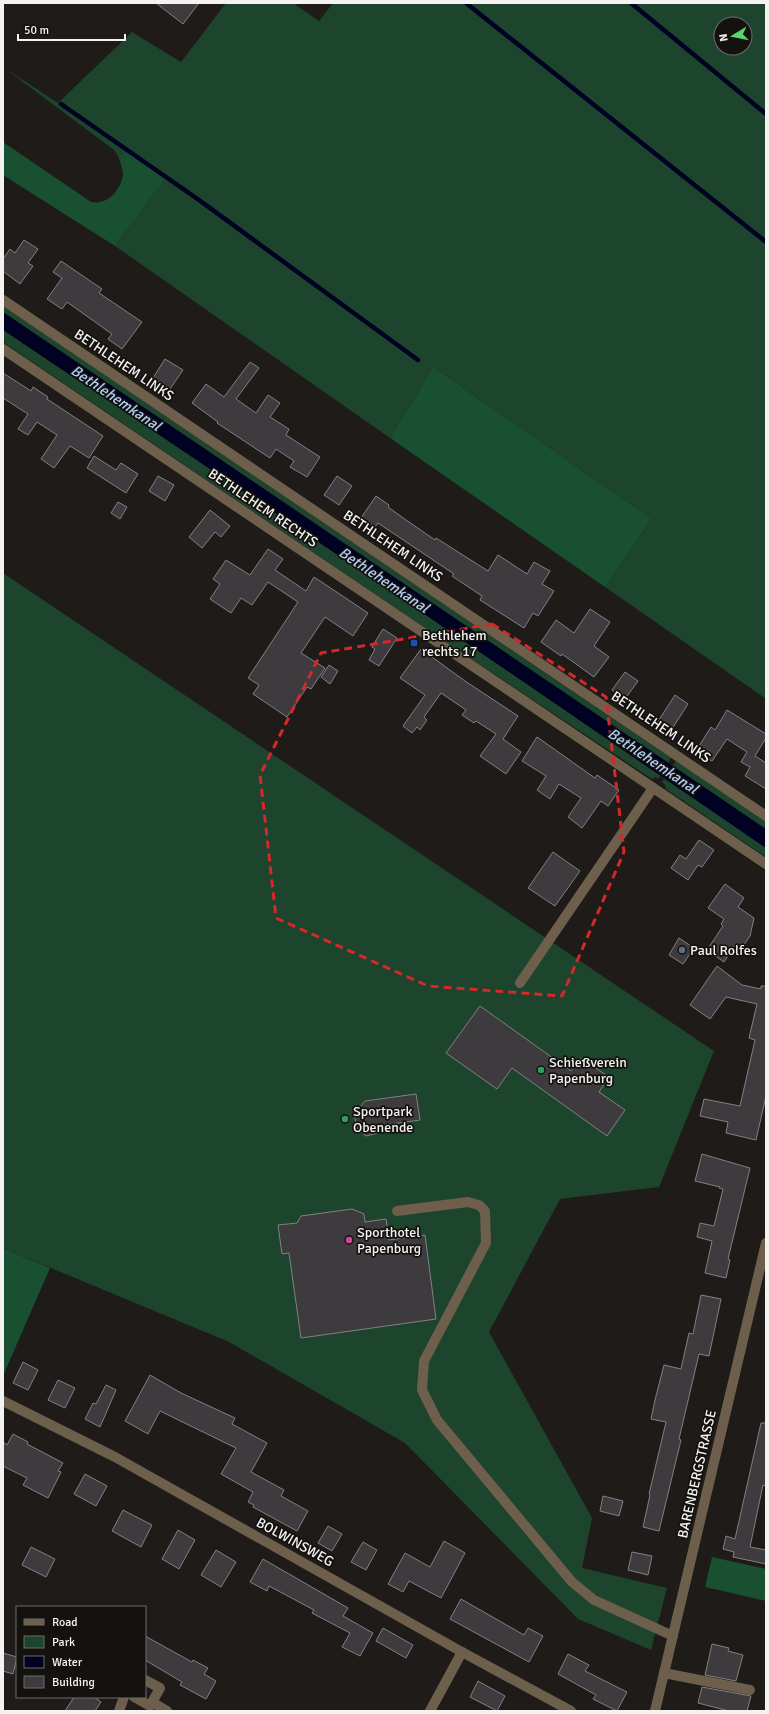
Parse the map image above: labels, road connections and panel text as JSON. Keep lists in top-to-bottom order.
{
  "streets": {
    "street": [
      "BETHLEHEM LINKS",
      "BETHLEHEM RECHTS",
      "BARENBERGSTRASSE",
      "BOLWINSWEG"
    ]
  },
  "water": ["Bethlehemkanal"],
  "places": {
    "transit": ["Bethlehem rechts 17"],
    "other": [
      "Paul Rolfes",
      "Schießverein Papenburg",
      "Sportpark Obenende",
      "Sporthotel Papenburg"
    ]
  },
  "legend": [
    "Road",
    "Park",
    "Water",
    "Building"
  ],
  "scale_bar": "50 m",
  "north": "left"
}
